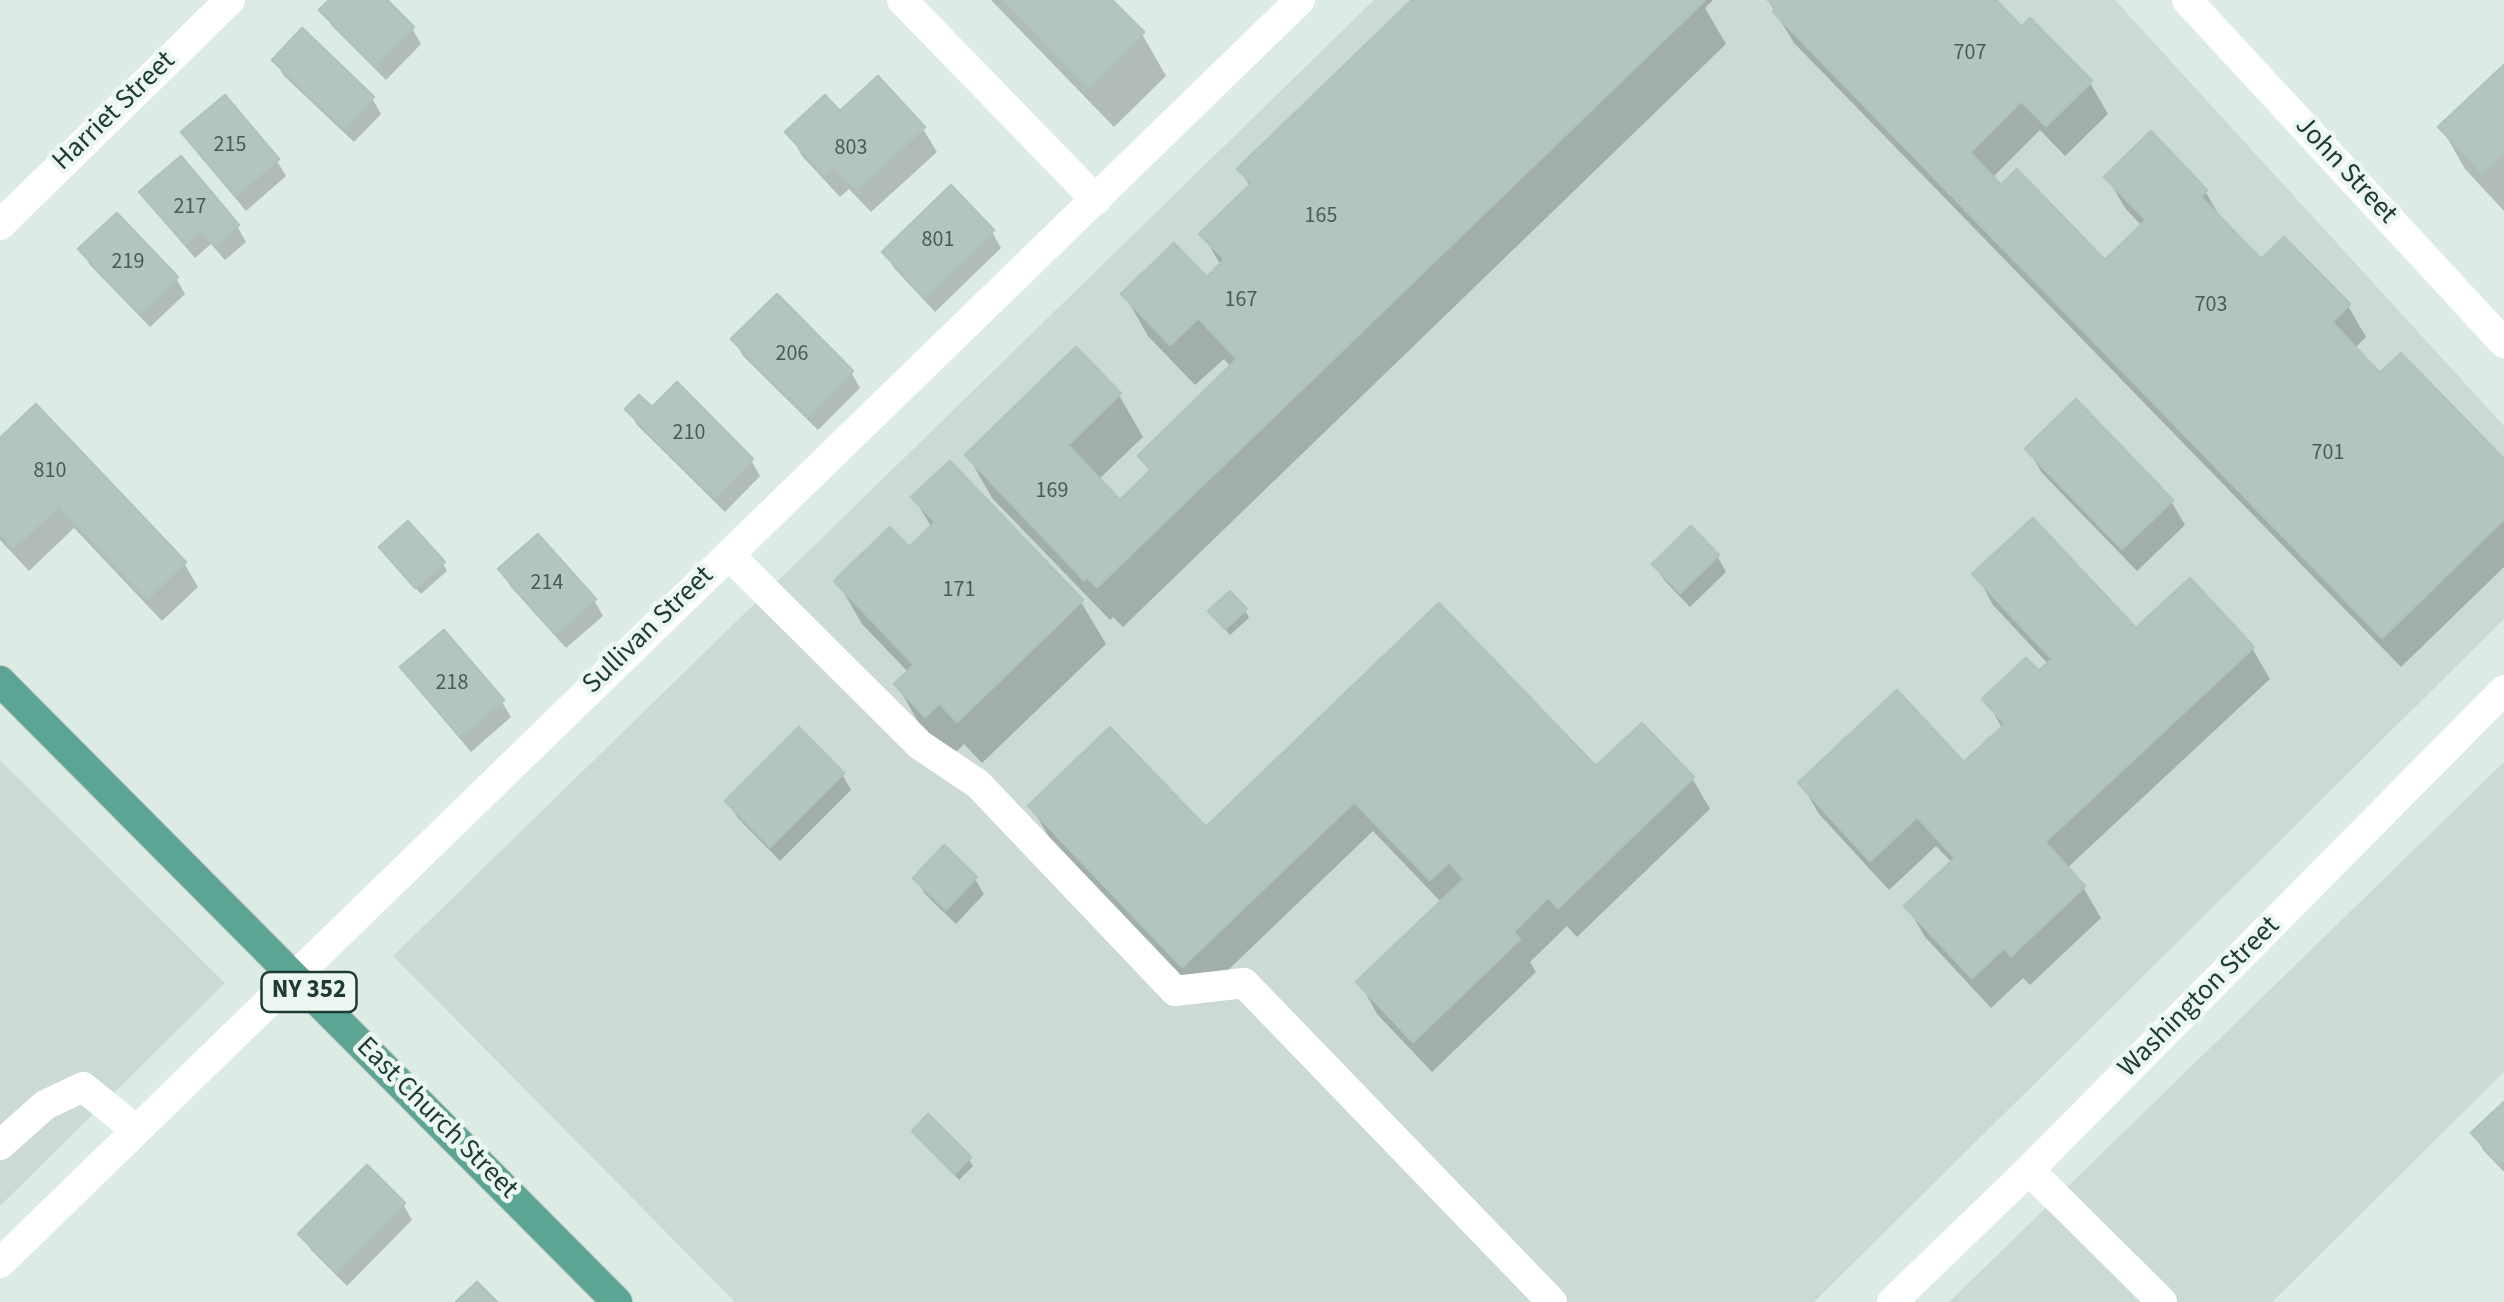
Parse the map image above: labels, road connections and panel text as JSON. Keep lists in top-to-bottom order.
{
  "streets": {
    "main road": ["NY 352", "East Church Street"],
    "street": [
      "Harriet Street",
      "John Street",
      "Sullivan Street",
      "Washington Street"
    ]
  },
  "crossings": [
    ["Sullivan Street", "East Church Street"]
  ],
  "house_numbers": [
    "707",
    "215",
    "803",
    "217",
    "165",
    "801",
    "219",
    "167",
    "703",
    "206",
    "210",
    "701",
    "810",
    "169",
    "214",
    "171",
    "218"
  ]
}
